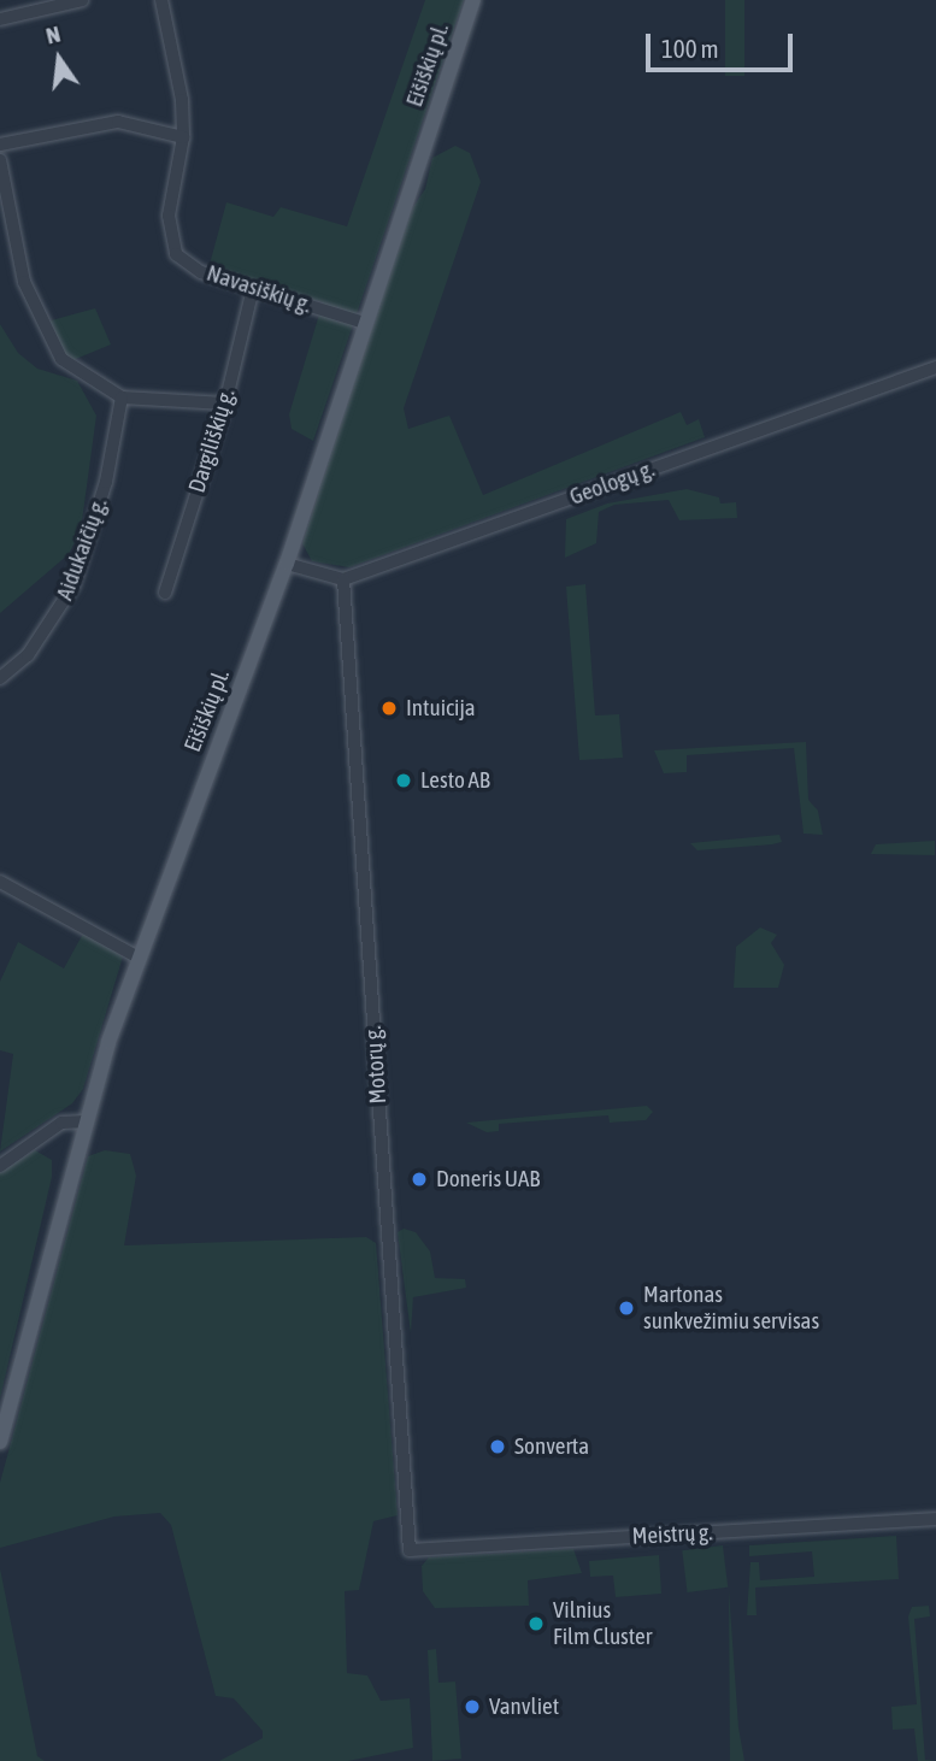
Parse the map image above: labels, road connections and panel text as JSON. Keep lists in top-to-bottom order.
{
  "streets": {
    "main road": ["Eišiškių pl."],
    "street": [
      "Navasiškių g.",
      "Dargiliškių g.",
      "Geologų g.",
      "Aidukaičių g.",
      "Motorų g.",
      "Meistrų g."
    ]
  },
  "crossings": [
    ["Eišiškių pl.", "Navasiškių g."],
    ["Navasiškių g.", "Dargiliškių g."],
    ["Geologų g.", "Motorų g."],
    ["Motorų g.", "Meistrų g."]
  ],
  "places": [
    "Intuicija",
    "Lesto AB",
    "Doneris UAB",
    "Martonas sunkvežimiu servisas",
    "Sonverta",
    "Vilnius Film Cluster",
    "Vanvliet"
  ],
  "scale_bar": "100 m",
  "north": "top"
}
